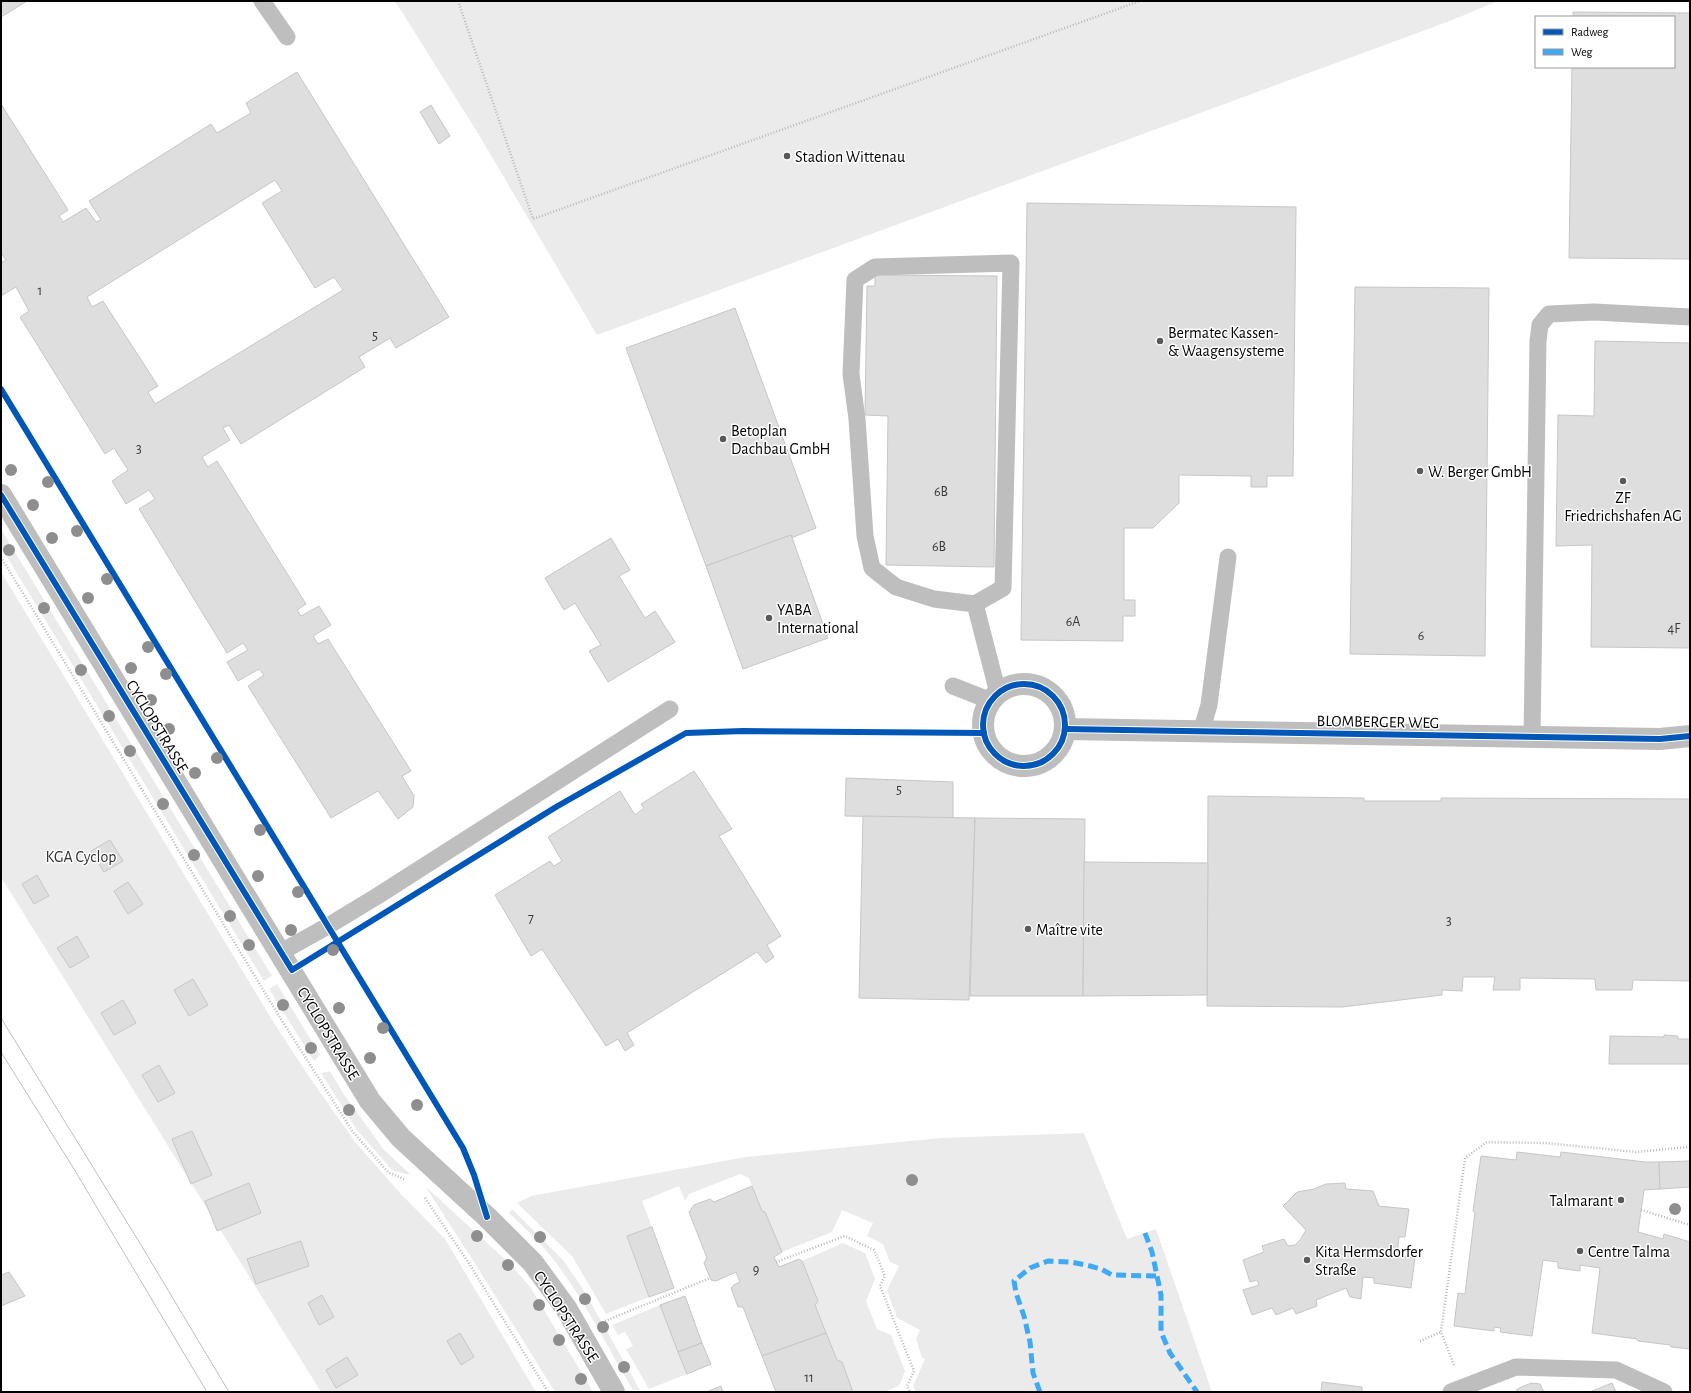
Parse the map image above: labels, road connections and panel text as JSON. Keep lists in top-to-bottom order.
{
  "streets": {
    "street": ["BLOMBERGER WEG", "CYCLOPSTRASSE"]
  },
  "parks": ["KGA Cyclop"],
  "places": [
    "Stadion Wittenau",
    "Bermatec Kassen- & Waagensysteme",
    "Betoplan Dachbau GmbH",
    "W. Berger GmbH",
    "ZF Friedrichshafen AG",
    "YABA International",
    "Maître vite",
    "Talmarant",
    "Centre Talma",
    "Kita Hermsdorfer Straße"
  ],
  "house_numbers": [
    "1",
    "5",
    "3",
    "6B",
    "6B",
    "6A",
    "4F",
    "6",
    "5",
    "7",
    "3",
    "9",
    "11"
  ],
  "legend": ["Radweg", "Weg"]
}
